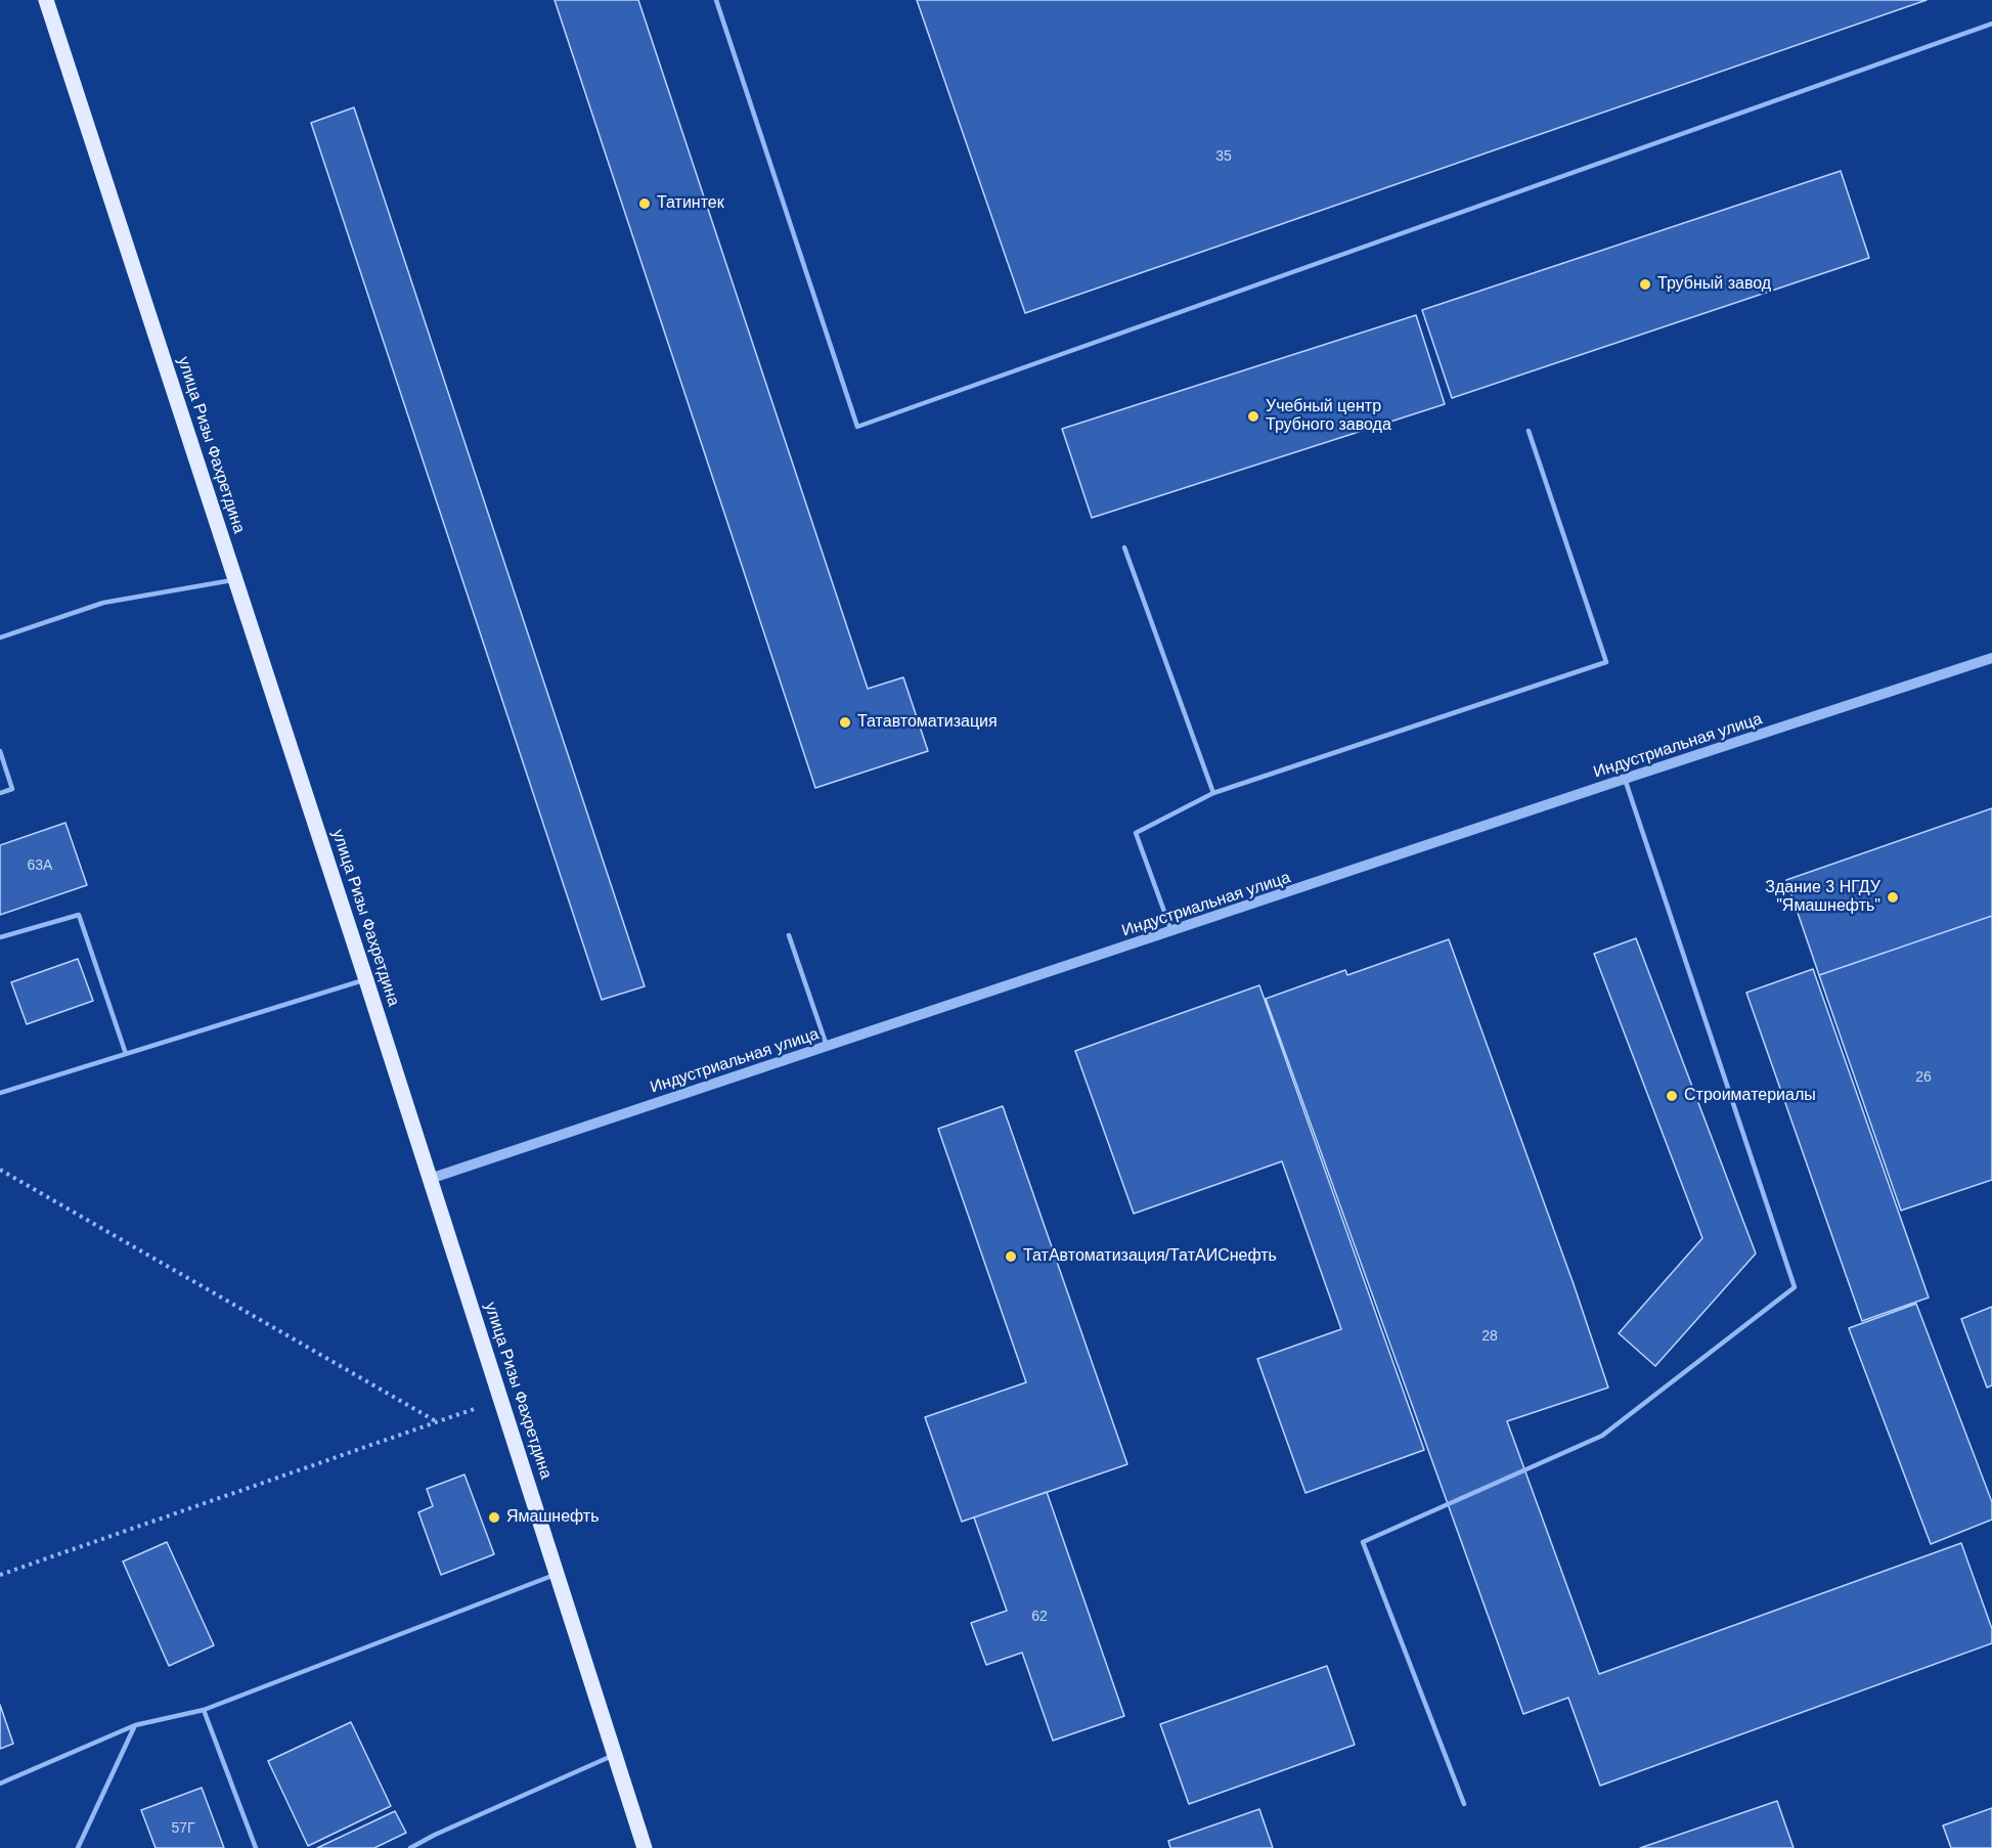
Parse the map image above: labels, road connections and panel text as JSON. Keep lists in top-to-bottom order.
{
  "streets": {
    "main road": ["улица Ризы Фахретдина"],
    "street": ["Индустриальная улица"]
  },
  "crossings": [
    ["улица Ризы Фахретдина", "Индустриальная улица"]
  ],
  "places": [
    "Татинтек",
    "Трубный завод",
    "Учебный центр Трубного завода",
    "Татавтоматизация",
    "Здание 3 НГДУ \"Ямашнефть\"",
    "Строиматериалы",
    "ТатАвтоматизация/ТатАИСнефть",
    "Ямашнефть"
  ],
  "house_numbers": [
    "35",
    "63А",
    "26",
    "28",
    "62",
    "57Г"
  ]
}
